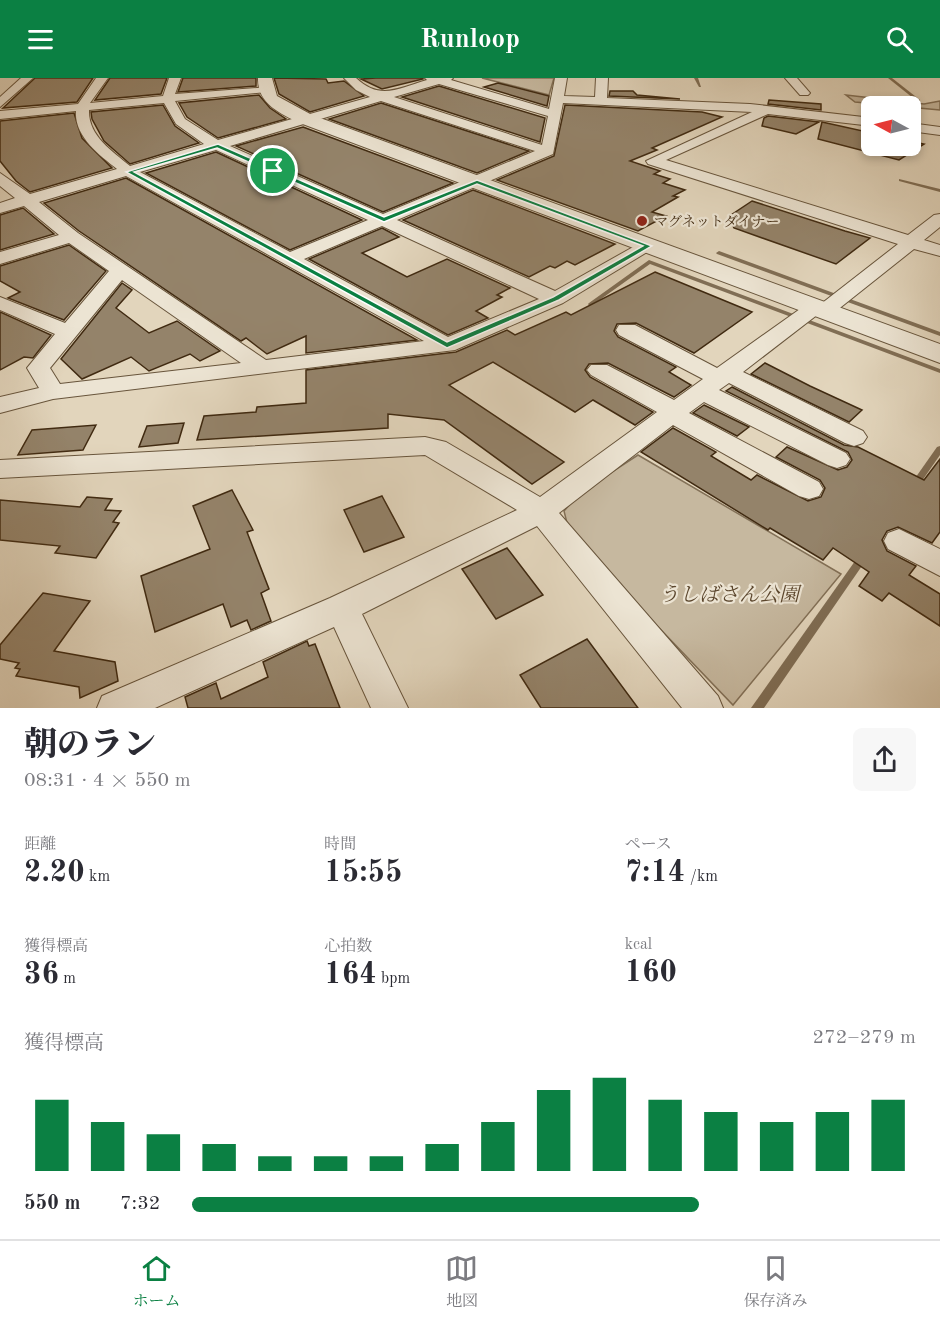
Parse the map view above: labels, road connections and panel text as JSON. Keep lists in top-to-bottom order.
{
  "parks": ["うしばさん公園"],
  "places": ["マグネットダイナー"],
  "north": "left",
  "page": {
    "header": "Runloop",
    "heading": ["朝のラン", "08:31 · 4 × 550 m"],
    "stats": [
      ["距離", "2.20 km"],
      ["時間", "15:55"],
      ["ペース", "7:14 /km"],
      ["獲得標高", "36 m"],
      ["心拍数", "164 bpm"],
      ["kcal", "160"]
    ],
    "chart": ["獲得標高", "272–279 m"],
    "list": [
      {
        "name": "550 m",
        "note": "7:32"
      }
    ],
    "tabs": ["ホーム", "地図", "保存済み"]
  }
}
